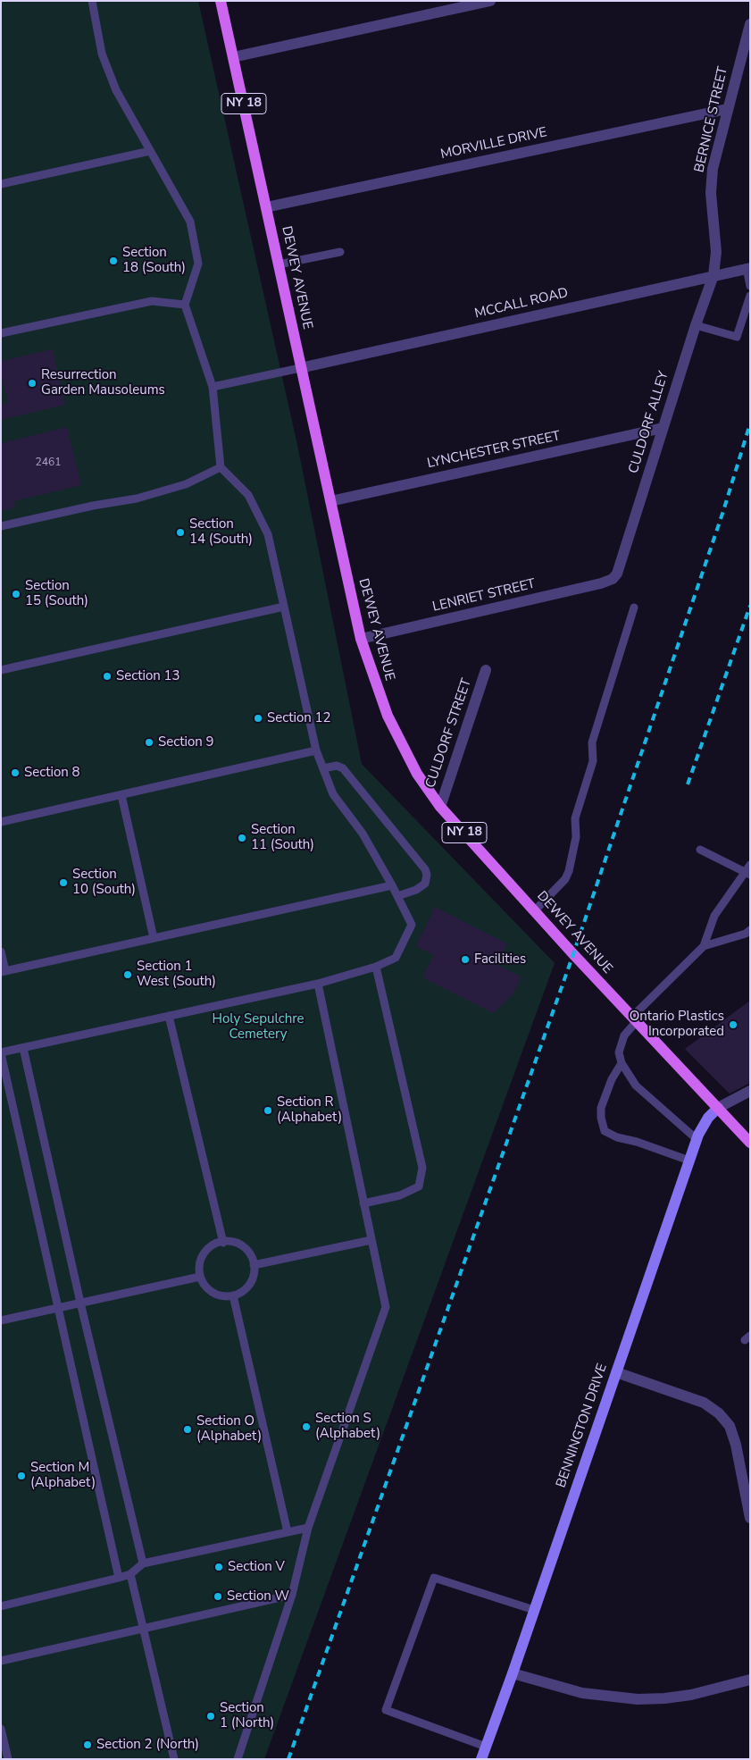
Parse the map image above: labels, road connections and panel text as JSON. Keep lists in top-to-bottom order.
{
  "streets": {
    "main road": ["NY 18", "DEWEY AVENUE"],
    "street": [
      "BERNICE STREET",
      "MORVILLE DRIVE",
      "MCCALL ROAD",
      "CULDORF ALLEY",
      "LYNCHESTER STREET",
      "LENRIET STREET",
      "CULDORF STREET",
      "BENNINGTON DRIVE"
    ]
  },
  "crossings": [
    ["BERNICE STREET", "MORVILLE DRIVE"],
    ["BERNICE STREET", "MCCALL ROAD"],
    ["BERNICE STREET", "CULDORF ALLEY"],
    ["MORVILLE DRIVE", "DEWEY AVENUE"],
    ["DEWEY AVENUE", "MCCALL ROAD"],
    ["DEWEY AVENUE", "LYNCHESTER STREET"],
    ["DEWEY AVENUE", "LENRIET STREET"],
    ["DEWEY AVENUE", "CULDORF STREET"],
    ["DEWEY AVENUE", "BENNINGTON DRIVE"],
    ["MCCALL ROAD", "CULDORF ALLEY"],
    ["CULDORF ALLEY", "LYNCHESTER STREET"],
    ["CULDORF ALLEY", "LENRIET STREET"]
  ],
  "parks": ["Holy Sepulchre Cemetery"],
  "places": [
    "Section 18 (South)",
    "Resurrection Garden Mausoleums",
    "Section 14 (South)",
    "Section 15 (South)",
    "Section 13",
    "Section 12",
    "Section 9",
    "Section 8",
    "Section 11 (South)",
    "Section 10 (South)",
    "Facilities",
    "Section 1 West (South)",
    "Ontario Plastics Incorporated",
    "Section R (Alphabet)",
    "Section S (Alphabet)",
    "Section O (Alphabet)",
    "Section M (Alphabet)",
    "Section V",
    "Section W",
    "Section 1 (North)",
    "Section 2 (North)"
  ],
  "house_numbers": ["2461"]
}
